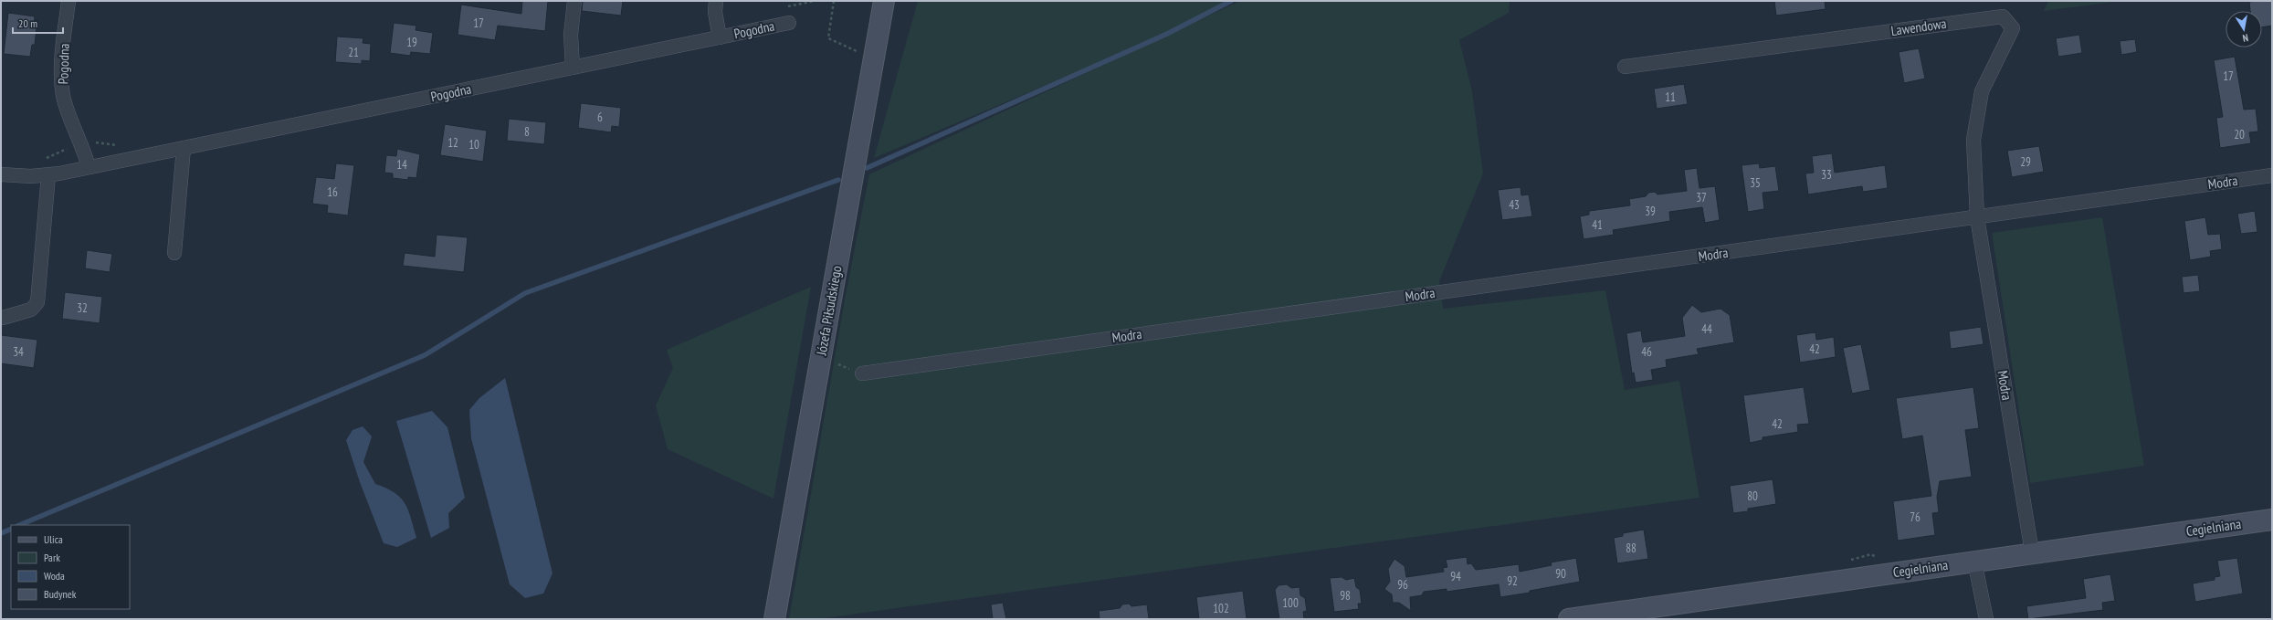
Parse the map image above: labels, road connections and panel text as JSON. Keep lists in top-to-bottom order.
{
  "streets": {
    "street": [
      "Lawendowa",
      "Pogodna",
      "Modra",
      "Józefa Piłsudskiego",
      "Cegielniana"
    ]
  },
  "crossings": [
    ["Lawendowa", "Modra"],
    ["Modra", "Cegielniana"]
  ],
  "house_numbers": [
    "17",
    "19",
    "21",
    "17",
    "11",
    "6",
    "8",
    "20",
    "12",
    "10",
    "29",
    "14",
    "33",
    "35",
    "16",
    "37",
    "43",
    "39",
    "41",
    "32",
    "44",
    "42",
    "34",
    "46",
    "42",
    "80",
    "76",
    "88",
    "90",
    "94",
    "92",
    "96",
    "98",
    "100",
    "102"
  ],
  "legend": [
    "Ulica",
    "Park",
    "Woda",
    "Budynek"
  ],
  "scale_bar": "20 m",
  "north": "bottom"
}
